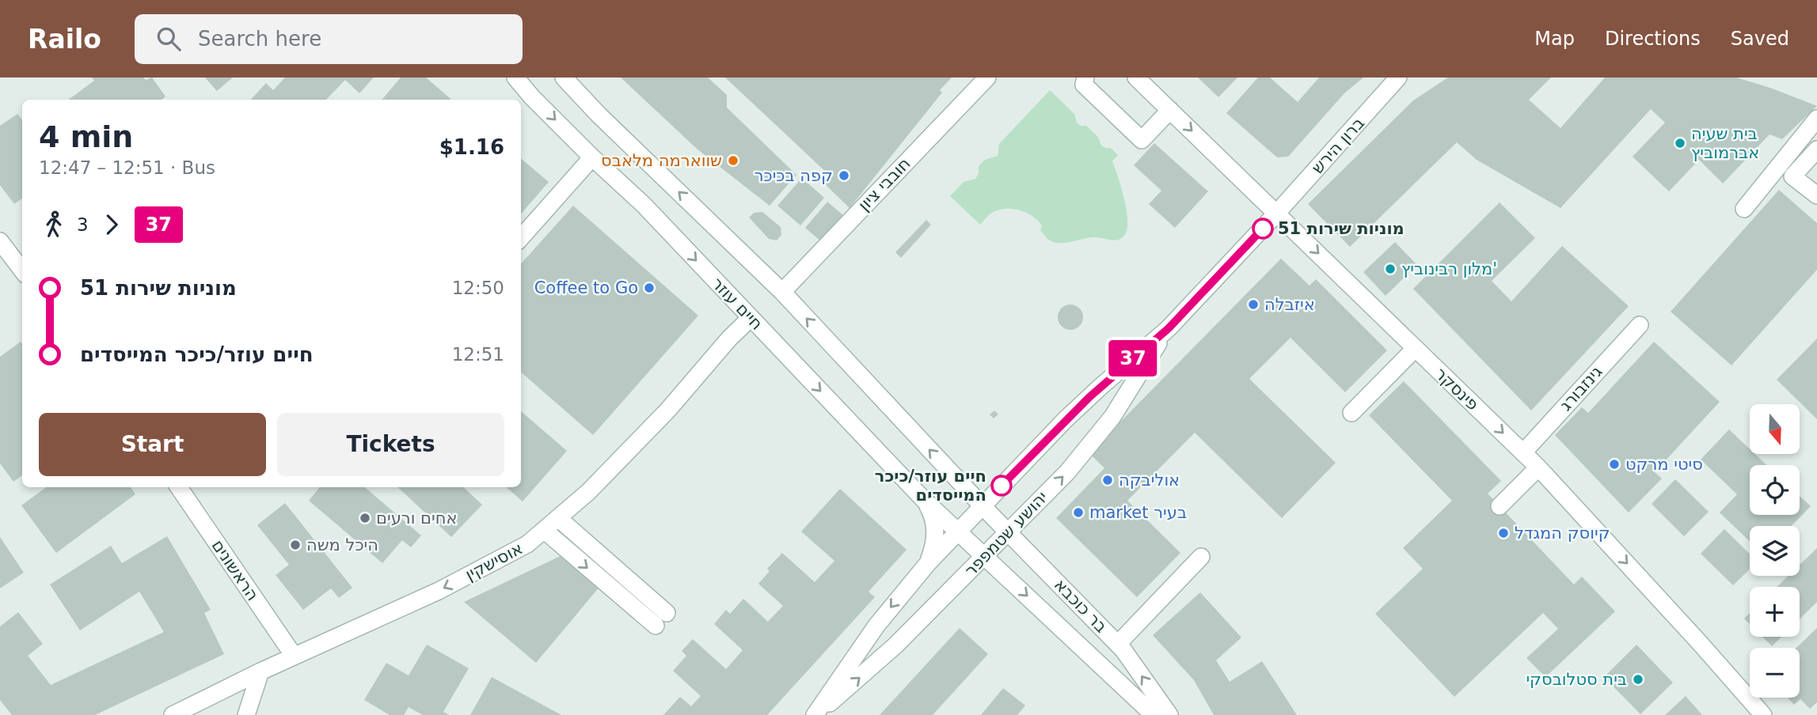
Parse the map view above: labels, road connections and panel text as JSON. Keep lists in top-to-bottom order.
{
  "streets": {
    "street": [
      "ברון הירש",
      "חובבי ציון",
      "חיים עוזר",
      "גינזבורג",
      "פינסקר",
      "יהושע שטמפפר",
      "אוסישקין",
      "הראשונים",
      "בר כוכבא"
    ]
  },
  "crossings": [
    ["ברון הירש", "פינסקר"],
    ["ברון הירש", "יהושע שטמפפר"],
    ["חיים עוזר", "יהושע שטמפפר"],
    ["חיים עוזר", "אוסישקין"],
    ["חיים עוזר", "בר כוכבא"],
    ["גינזבורג", "פינסקר"],
    ["פינסקר", "יהושע שטמפפר"],
    ["יהושע שטמפפר", "בר כוכבא"],
    ["אוסישקין", "הראשונים"]
  ],
  "one_way": ["פינסקר", "אוסישקין"],
  "places": [
    "בית שעיה אברמוביץ",
    "שווארמה מלאבס",
    "קפה בכיכר",
    "מוניות שירות 51",
    "מלון רבינוביץ'",
    "Coffee to Go",
    "איזבלה",
    "סיטי מרקט",
    "אוליבקה",
    "חיים עוזר/כיכר המייסדים",
    "market בעיר",
    "אחים ורעים",
    "קיוסק המגדל",
    "היכל משה",
    "בית סטלובסקי"
  ],
  "lines": ["bus line 37"],
  "north": "bottom",
  "page": {
    "header": "Railo",
    "search": "Search here",
    "nav": ["Map", "Directions", "Saved"],
    "on_map": "37",
    "heading": ["4 min", "12:47 – 12:51 · Bus", "$1.16"],
    "legs": ["3", "37"],
    "list": [
      {
        "name": "מוניות שירות 51",
        "value": "12:50"
      },
      {
        "name": "חיים עוזר/כיכר המייסדים",
        "value": "12:51"
      }
    ],
    "buttons": ["Start", "Tickets"],
    "map_buttons": ["+", "−"]
  }
}
